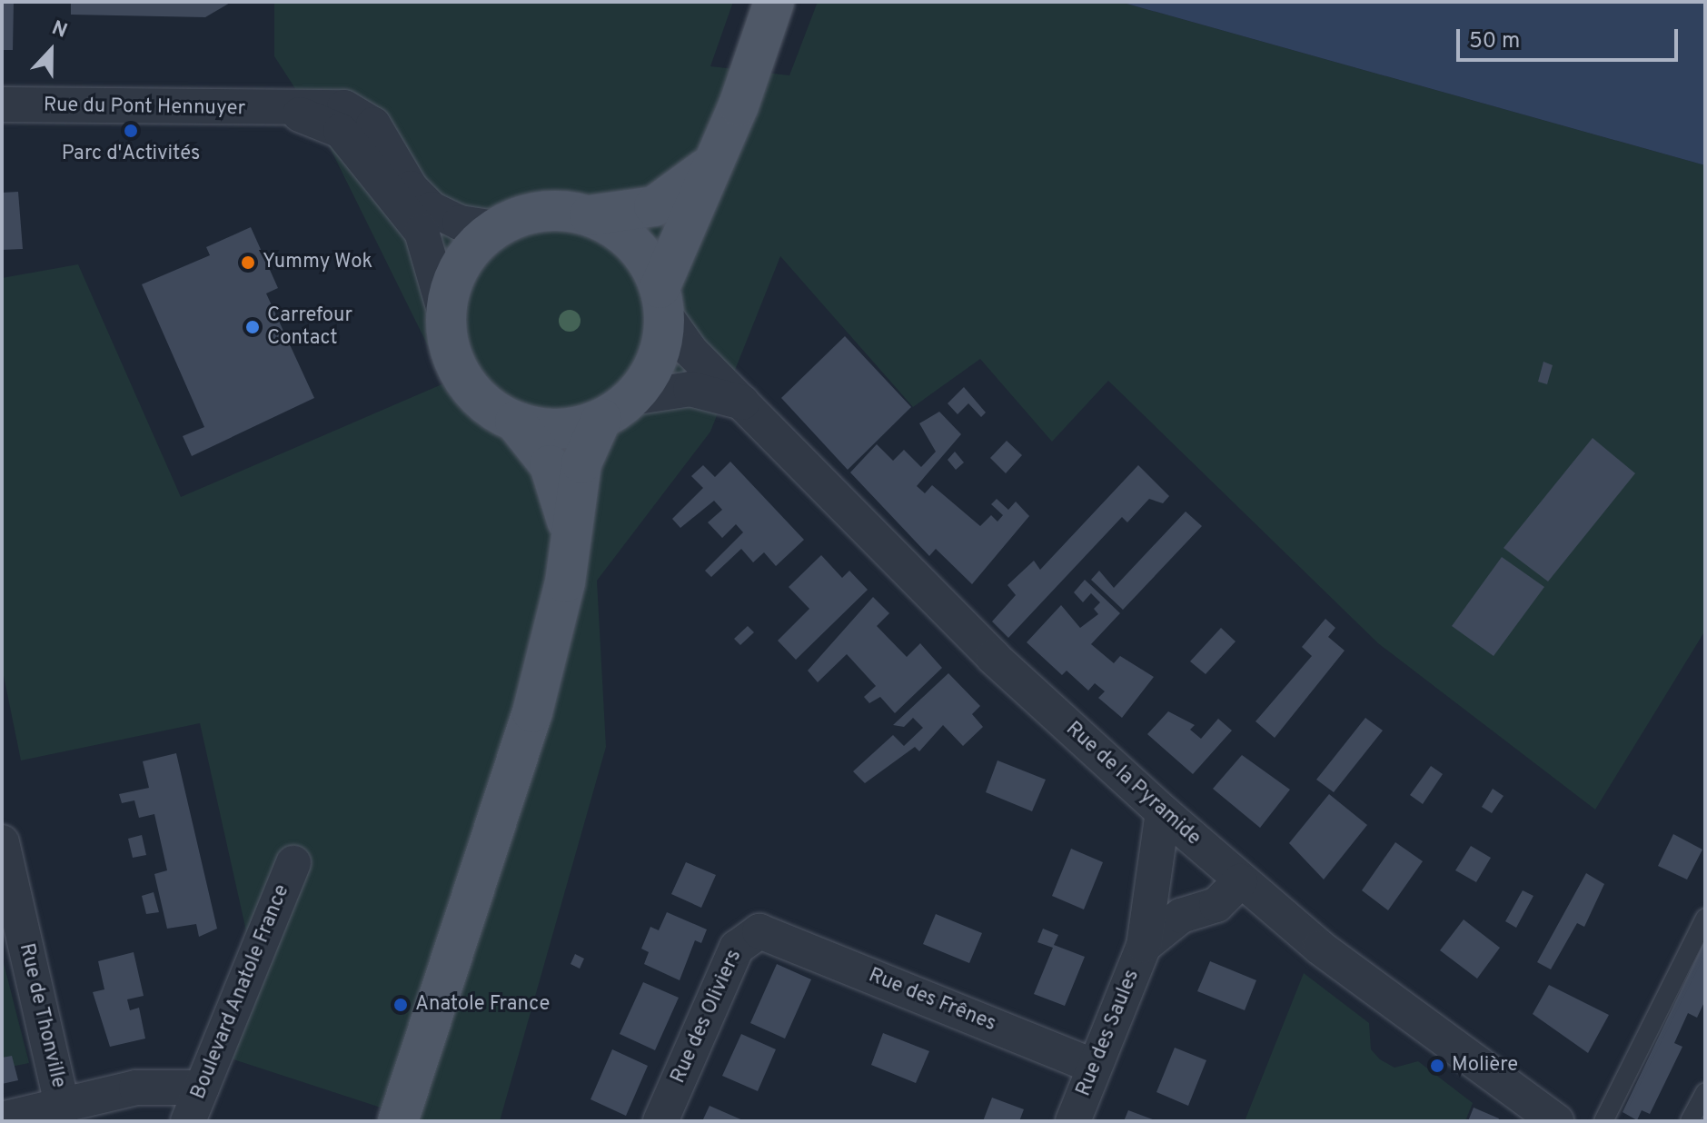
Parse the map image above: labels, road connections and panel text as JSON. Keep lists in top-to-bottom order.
{
  "streets": {
    "street": [
      "Rue du Pont Hennuyer",
      "Rue de la Pyramide",
      "Boulevard Anatole France",
      "Rue des Frênes",
      "Rue de Thonville",
      "Rue des Oliviers",
      "Rue des Saules"
    ]
  },
  "crossings": [
    ["Rue du Pont Hennuyer", "Rue de la Pyramide"],
    ["Rue de la Pyramide", "Rue des Saules"],
    ["Rue des Frênes", "Rue des Oliviers"],
    ["Rue des Frênes", "Rue des Saules"]
  ],
  "places": [
    "Parc d'Activités",
    "Yummy Wok",
    "Carrefour Contact",
    "Anatole France",
    "Molière"
  ],
  "scale_bar": "50 m",
  "north": "top"
}
